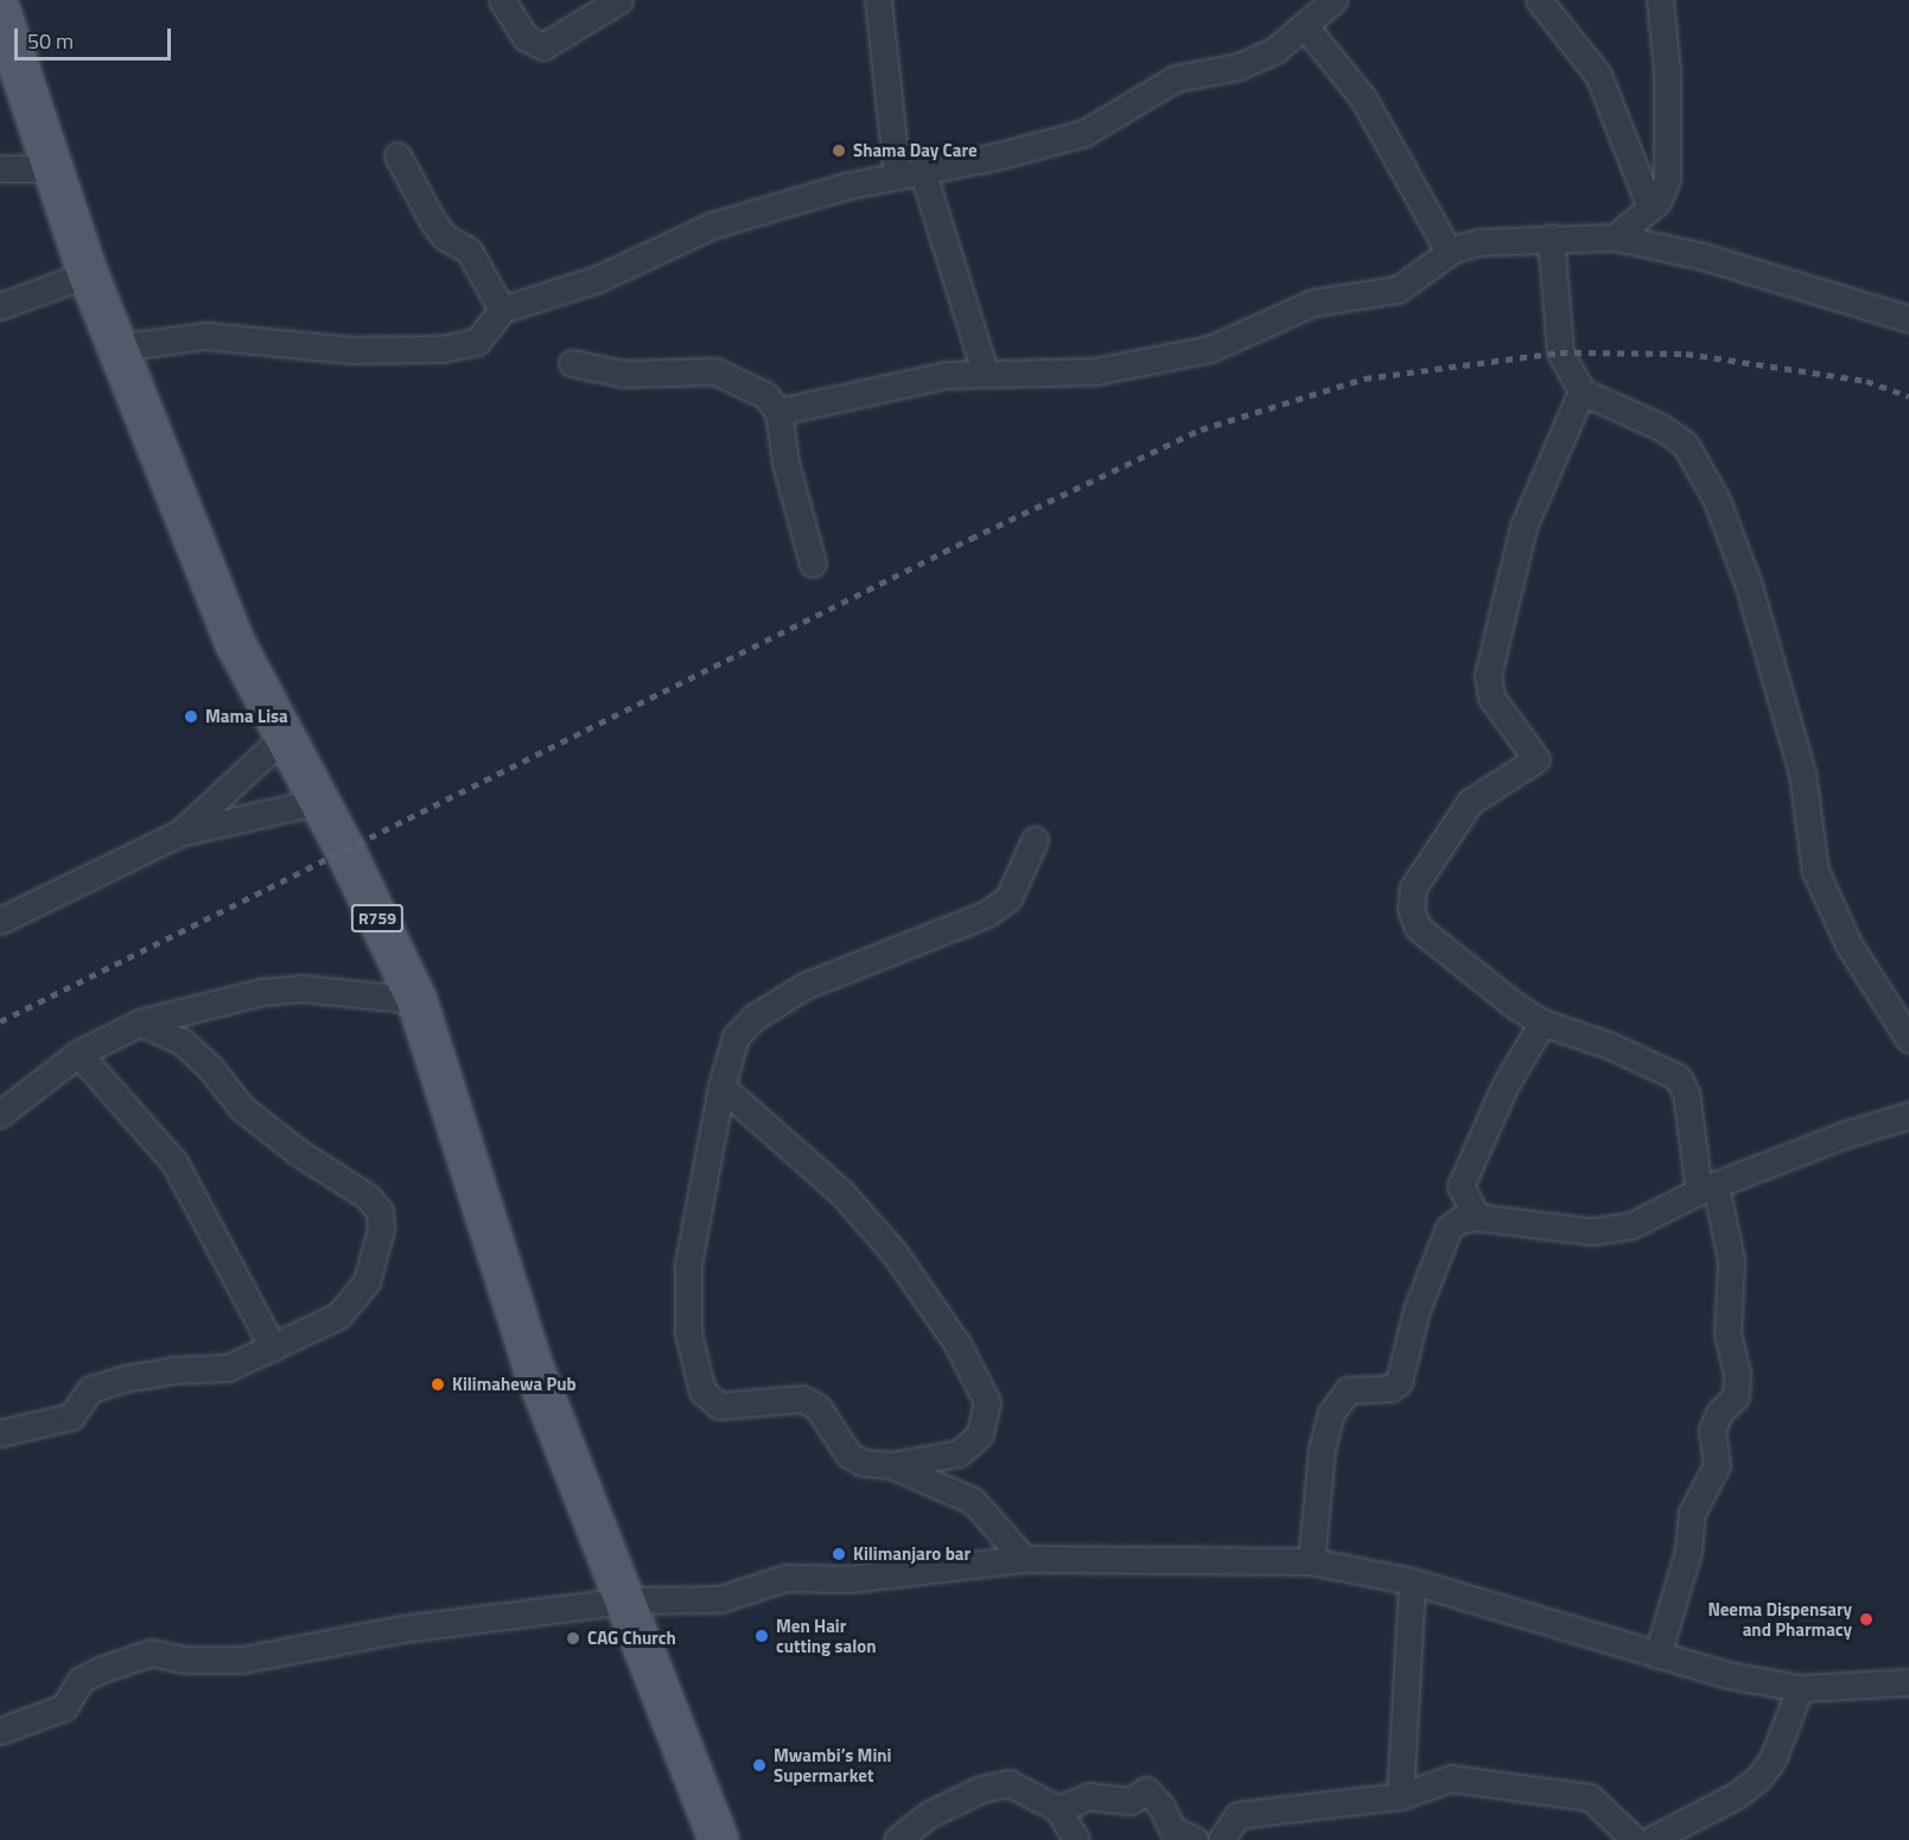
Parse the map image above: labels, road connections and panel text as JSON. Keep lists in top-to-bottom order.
{
  "streets": {
    "main road": ["R759"]
  },
  "places": [
    "Shama Day Care",
    "Mama Lisa",
    "Kilimahewa Pub",
    "Kilimanjaro bar",
    "Neema Dispensary and Pharmacy",
    "Men Hair cutting salon",
    "CAG Church",
    "Mwambi’s Mini Supermarket"
  ],
  "scale_bar": "50 m"
}
